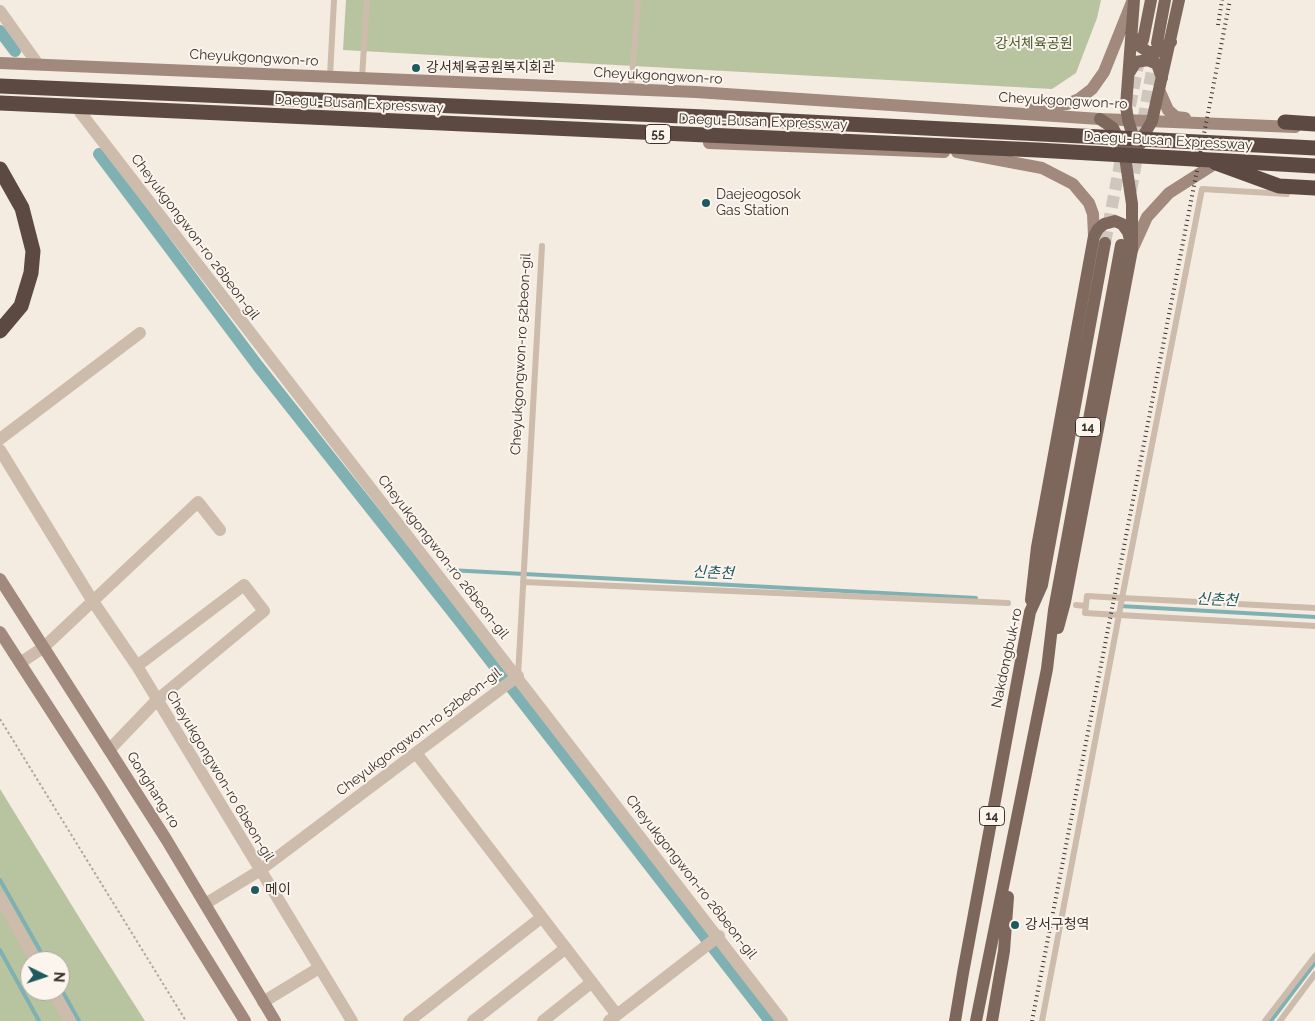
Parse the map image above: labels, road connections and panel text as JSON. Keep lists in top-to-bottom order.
{
  "streets": {
    "highway": ["Daegu-Busan Expressway", "55"],
    "main road": [
      "Cheyukgongwon-ro",
      "14",
      "Nakdongbuk-ro",
      "Gonghang-ro"
    ],
    "street": ["Cheyukgongwon-ro 26beon-gil", "Cheyukgongwon-ro 52beon-gil", "Cheyukgongwon-ro 6beon-gil"]
  },
  "crossings": [
    ["Cheyukgongwon-ro 26beon-gil", "Cheyukgongwon-ro 52beon-gil"],
    ["Cheyukgongwon-ro 52beon-gil", "Cheyukgongwon-ro 6beon-gil"],
    ["Cheyukgongwon-ro 52beon-gil", "Gonghang-ro"]
  ],
  "water": ["신촌천"],
  "parks": ["강서체육공원"],
  "places": [
    "강서체육공원복지회관",
    "Daejeogosok Gas Station",
    "메이",
    "강서구청역"
  ],
  "north": "right"
}
